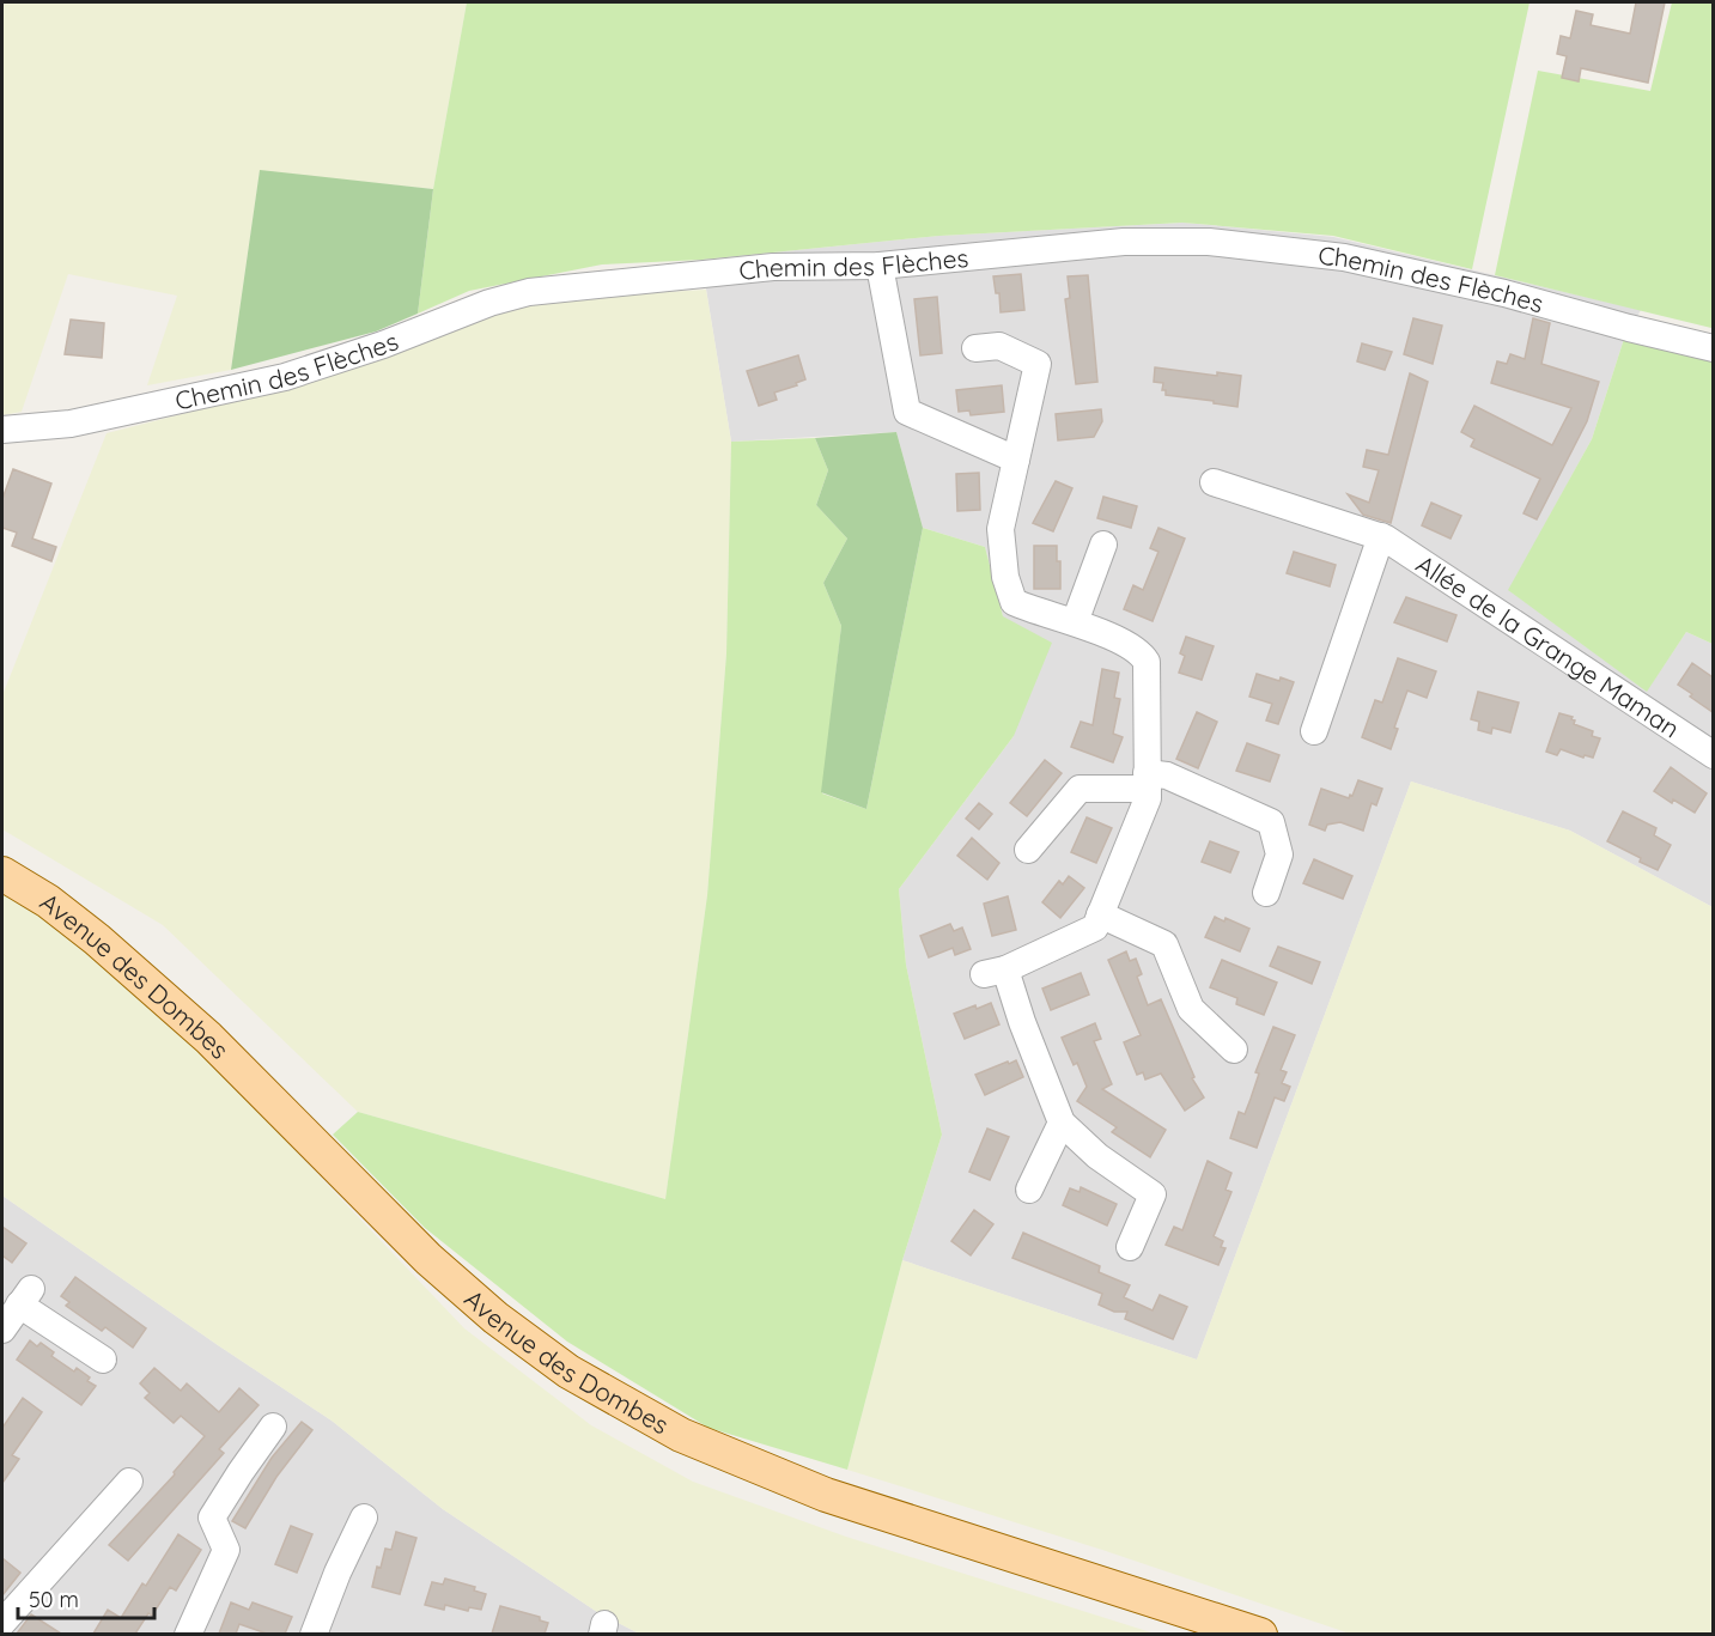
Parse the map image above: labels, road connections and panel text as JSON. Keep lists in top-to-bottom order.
{
  "streets": {
    "main road": ["Avenue des Dombes"],
    "street": ["Chemin des Flèches", "Allée de la Grange Maman"]
  },
  "scale_bar": "50 m"
}
